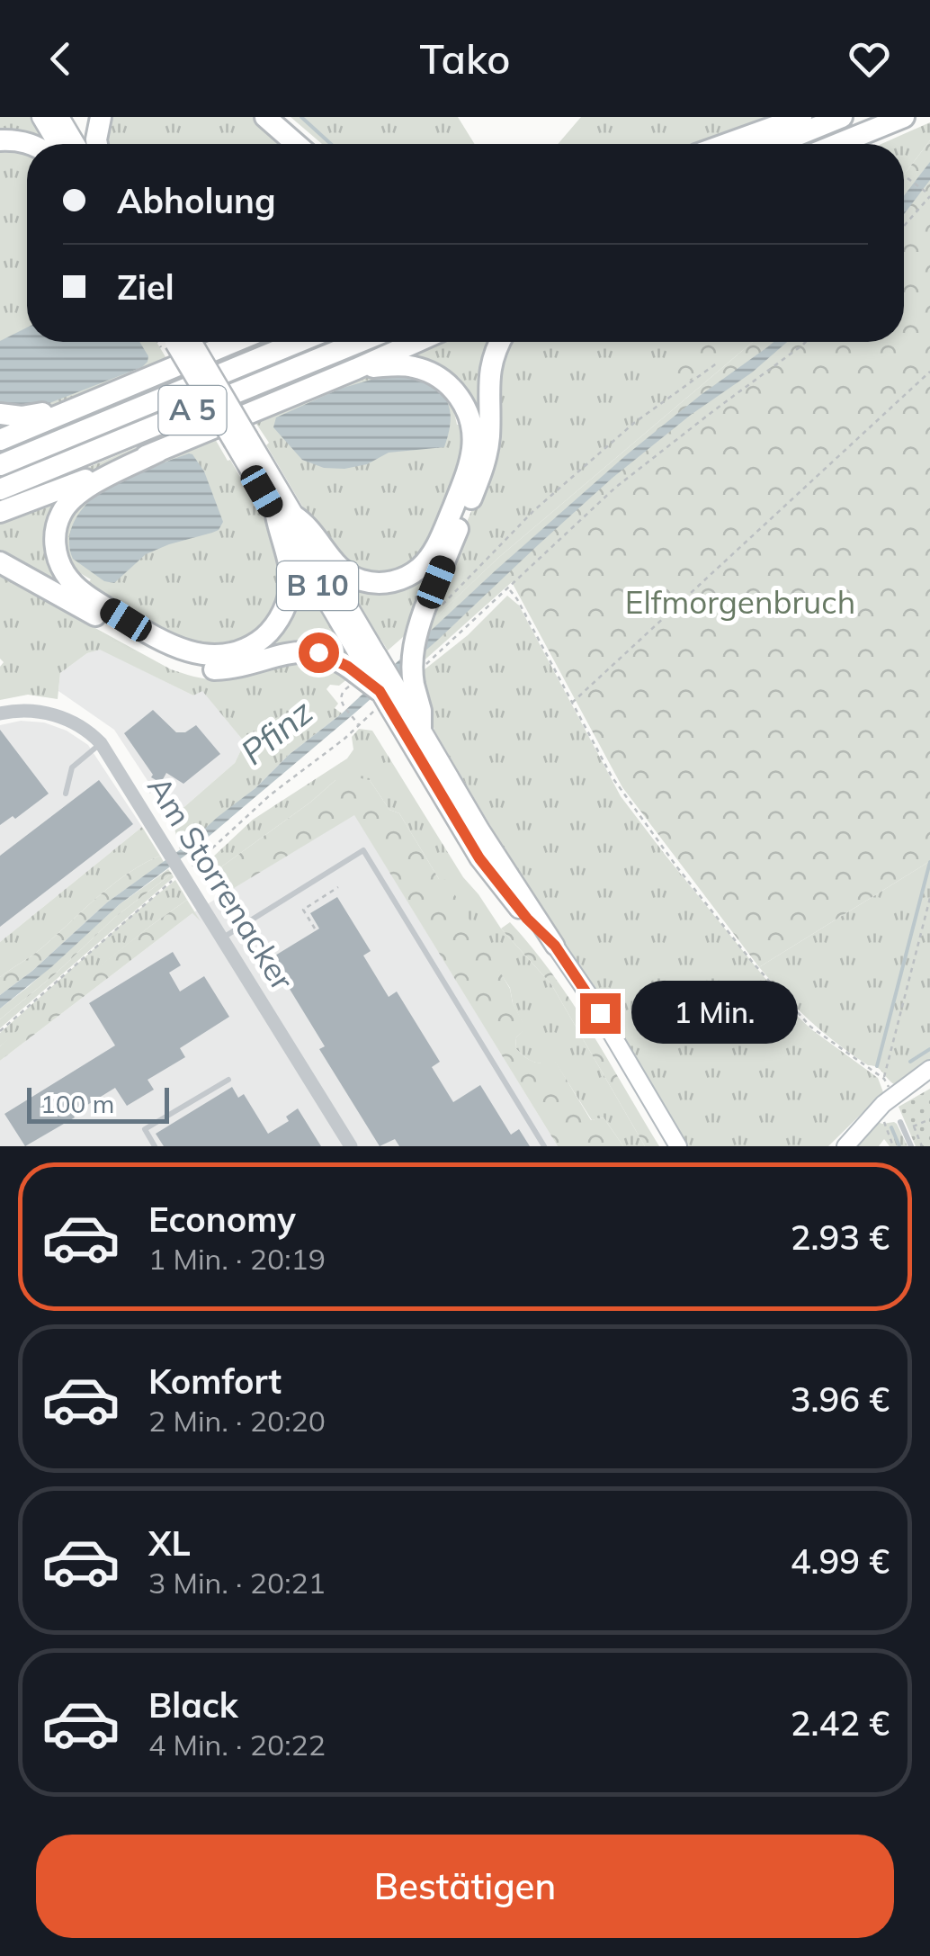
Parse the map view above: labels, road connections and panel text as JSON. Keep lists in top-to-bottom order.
{
  "streets": {
    "highway": ["A 5", "B 10"],
    "street": ["Am Storrenacker"]
  },
  "crossings": [
    ["A 5", "B 10"]
  ],
  "water": ["Pfinz"],
  "parks": ["Elfmorgenbruch"],
  "scale_bar": "100 m",
  "page": {
    "header": "Tako",
    "banner": ["Abholung", "Ziel"],
    "bubble": "1 Min.",
    "scale": "100 m",
    "list": [
      {
        "name": "Economy",
        "note": "1 Min. · 20:19",
        "value": "2.93 €"
      },
      {
        "name": "Komfort",
        "note": "2 Min. · 20:20",
        "value": "3.96 €"
      },
      {
        "name": "XL",
        "note": "3 Min. · 20:21",
        "value": "4.99 €"
      },
      {
        "name": "Black",
        "note": "4 Min. · 20:22",
        "value": "2.42 €"
      }
    ],
    "buttons": "Bestätigen"
  }
}
